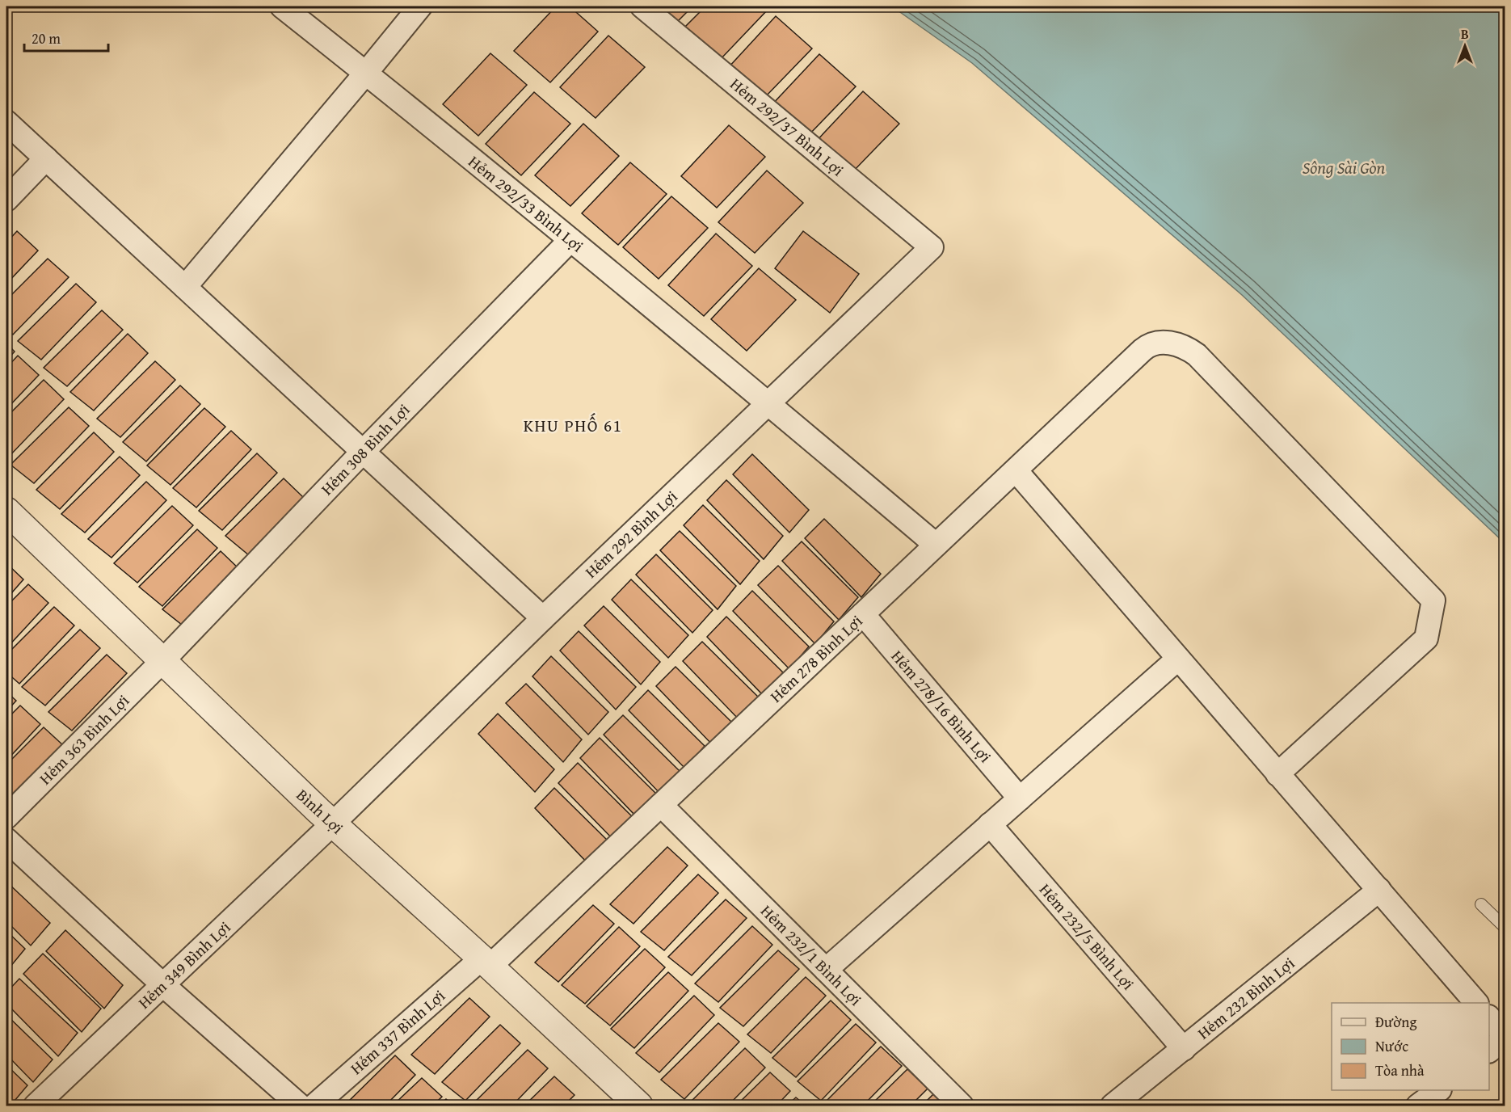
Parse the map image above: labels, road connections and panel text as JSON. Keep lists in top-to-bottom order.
{
  "streets": {
    "street": [
      "Hẻm 292/37 Bình Lợi",
      "Hẻm 292/33 Bình Lợi",
      "Hẻm 308 Bình Lợi",
      "Hẻm 292 Bình Lợi",
      "Hẻm 278 Bình Lợi",
      "Hẻm 278/16 Bình Lợi",
      "Hẻm 363 Bình Lợi",
      "Bình Lợi",
      "Hẻm 232/5 Bình Lợi",
      "Hẻm 232/1 Bình Lợi",
      "Hẻm 349 Bình Lợi",
      "Hẻm 232 Bình Lợi",
      "Hẻm 337 Bình Lợi"
    ]
  },
  "crossings": [
    ["Hẻm 292/37 Bình Lợi", "Hẻm 292 Bình Lợi"],
    ["Hẻm 292/33 Bình Lợi", "Hẻm 308 Bình Lợi"],
    ["Hẻm 292/33 Bình Lợi", "Hẻm 292 Bình Lợi"],
    ["Hẻm 292/33 Bình Lợi", "Hẻm 278 Bình Lợi"],
    ["Hẻm 308 Bình Lợi", "Hẻm 363 Bình Lợi"],
    ["Hẻm 308 Bình Lợi", "Bình Lợi"],
    ["Hẻm 292 Bình Lợi", "Bình Lợi"],
    ["Hẻm 292 Bình Lợi", "Hẻm 349 Bình Lợi"],
    ["Hẻm 278 Bình Lợi", "Hẻm 278/16 Bình Lợi"],
    ["Hẻm 278 Bình Lợi", "Bình Lợi"],
    ["Hẻm 278 Bình Lợi", "Hẻm 232/1 Bình Lợi"],
    ["Hẻm 278 Bình Lợi", "Hẻm 337 Bình Lợi"],
    ["Hẻm 363 Bình Lợi", "Bình Lợi"],
    ["Bình Lợi", "Hẻm 349 Bình Lợi"],
    ["Bình Lợi", "Hẻm 337 Bình Lợi"],
    ["Hẻm 232/5 Bình Lợi", "Hẻm 232 Bình Lợi"]
  ],
  "districts": ["KHU PHỐ 61"],
  "water": ["Sông Sài Gòn"],
  "legend": ["Đường", "Nước", "Tòa nhà"],
  "scale_bar": "20 m",
  "north": "top"
}
